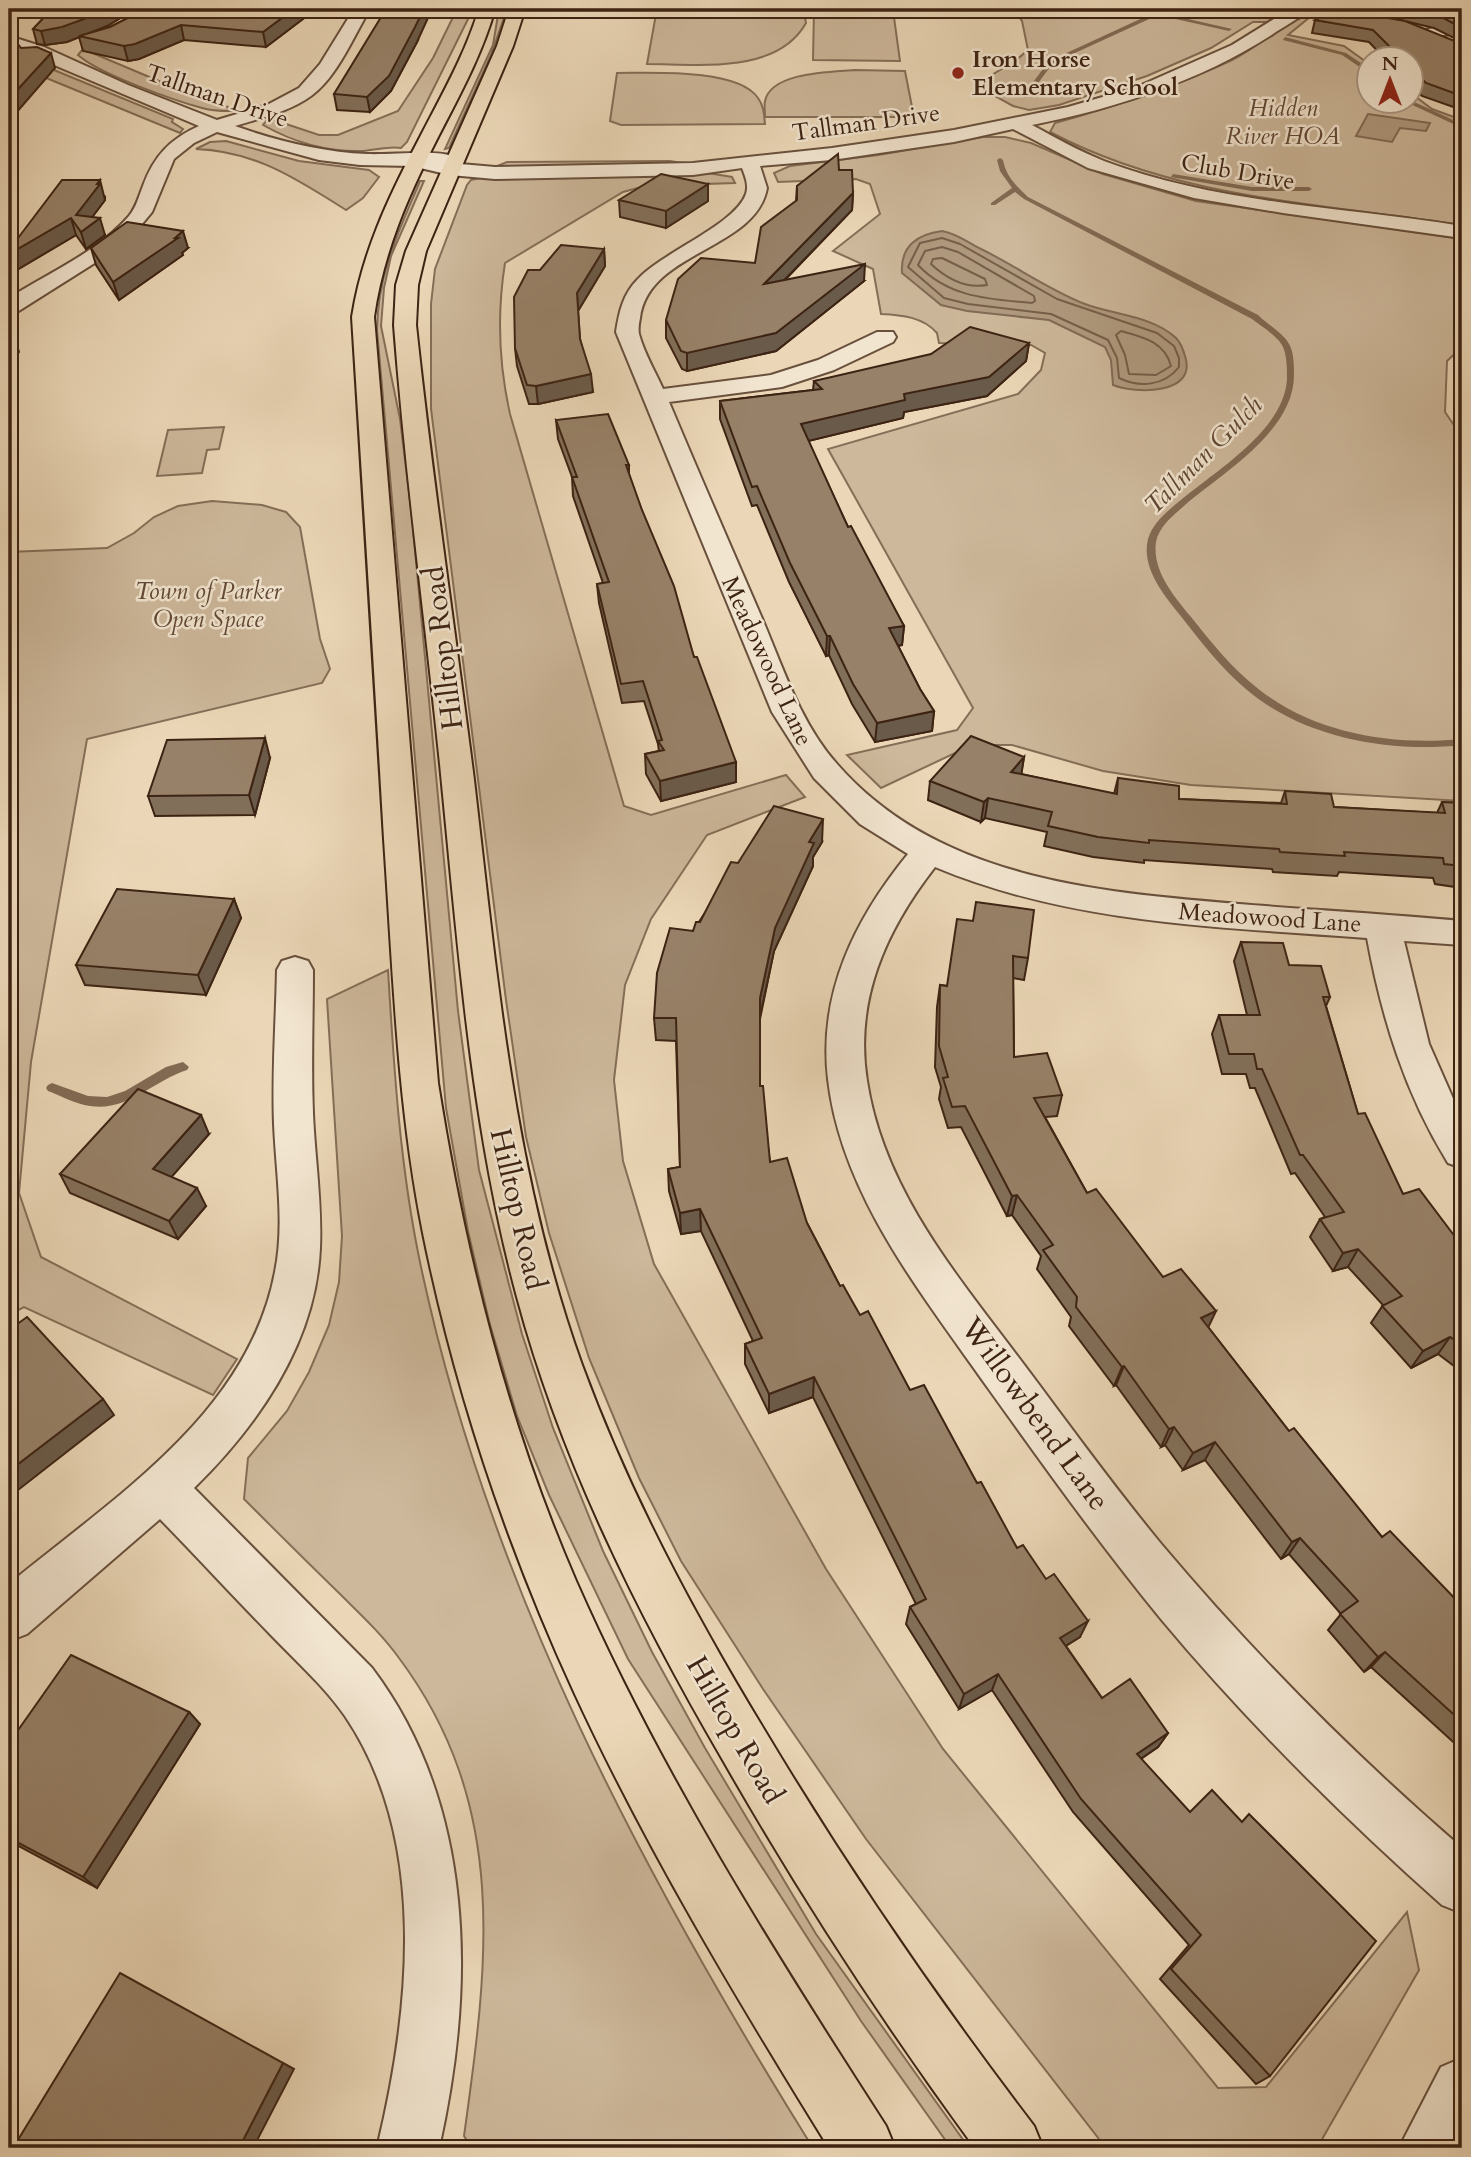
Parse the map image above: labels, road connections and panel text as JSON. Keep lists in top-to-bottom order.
{
  "streets": {
    "main road": ["Hilltop Road"],
    "street": [
      "Tallman Drive",
      "Club Drive",
      "Meadowood Lane",
      "Willowbend Lane"
    ]
  },
  "crossings": [
    ["Tallman Drive", "Club Drive"],
    ["Tallman Drive", "Hilltop Road"],
    ["Tallman Drive", "Meadowood Lane"],
    ["Meadowood Lane", "Willowbend Lane"]
  ],
  "water": ["Tallman Gulch"],
  "parks": ["Hidden River HOA", "Town of Parker Open Space"],
  "places": ["Iron Horse Elementary School"],
  "north": "top"
}
